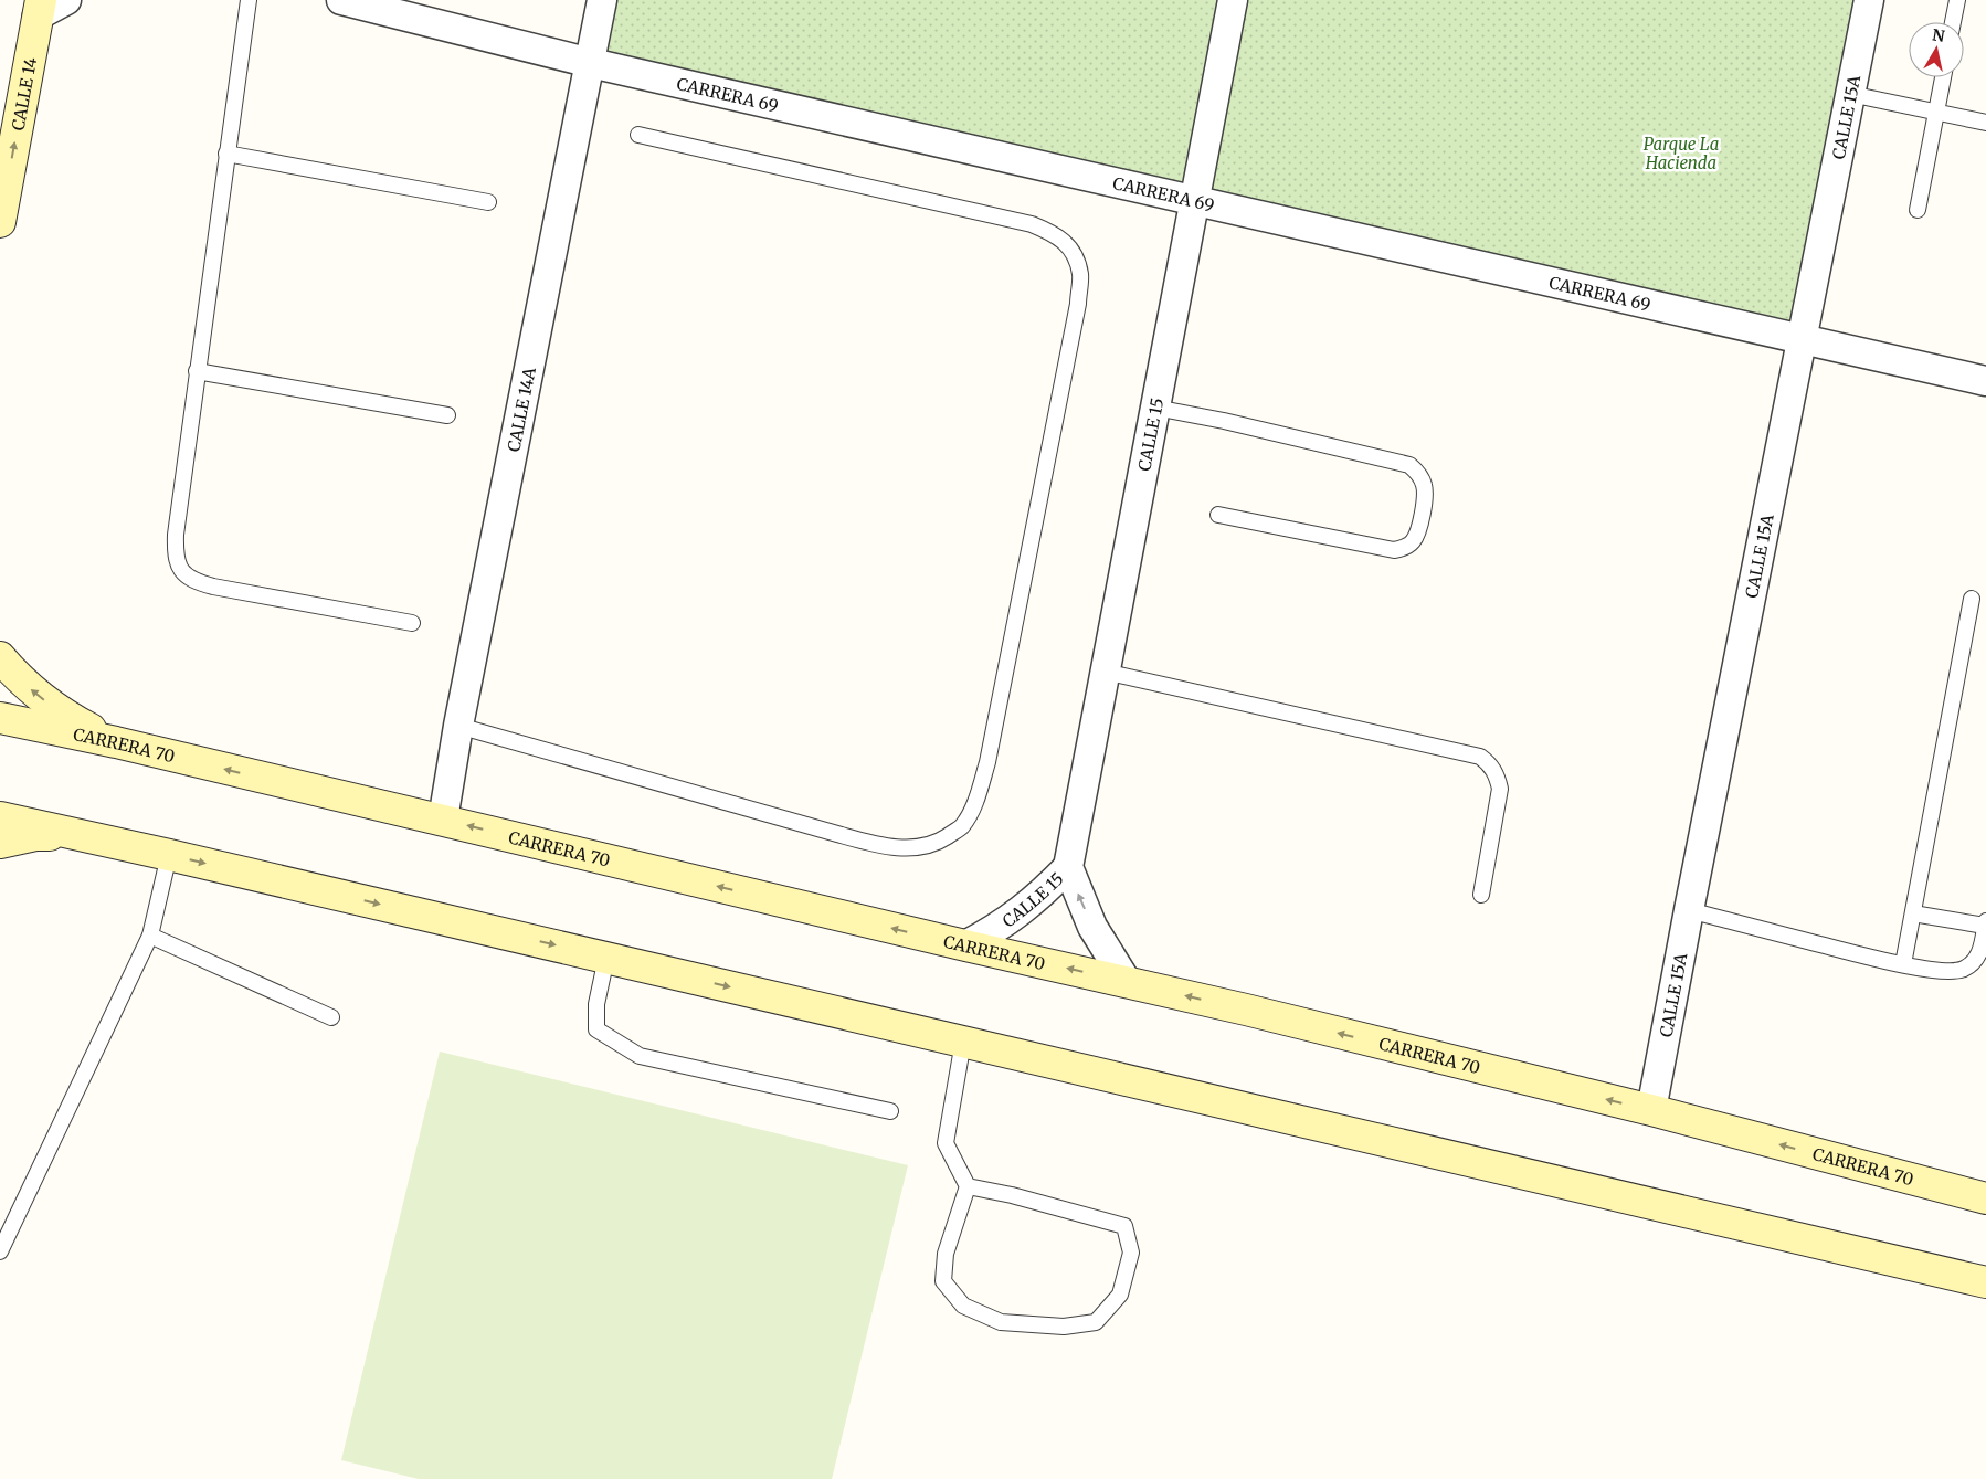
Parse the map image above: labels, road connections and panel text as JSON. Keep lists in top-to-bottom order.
{
  "streets": {
    "street": [
      "CARRERA 69",
      "CALLE 14",
      "CALLE 15A",
      "CALLE 14A",
      "CALLE 15",
      "CARRERA 70"
    ]
  },
  "crossings": [
    ["CARRERA 69", "CALLE 15A"],
    ["CARRERA 69", "CALLE 14A"],
    ["CARRERA 69", "CALLE 15"],
    ["CALLE 15A", "CARRERA 70"],
    ["CALLE 14A", "CARRERA 70"],
    ["CALLE 15", "CARRERA 70"]
  ],
  "one_way": ["CALLE 14"],
  "parks": ["Parque La Hacienda"],
  "north": "top"
}
